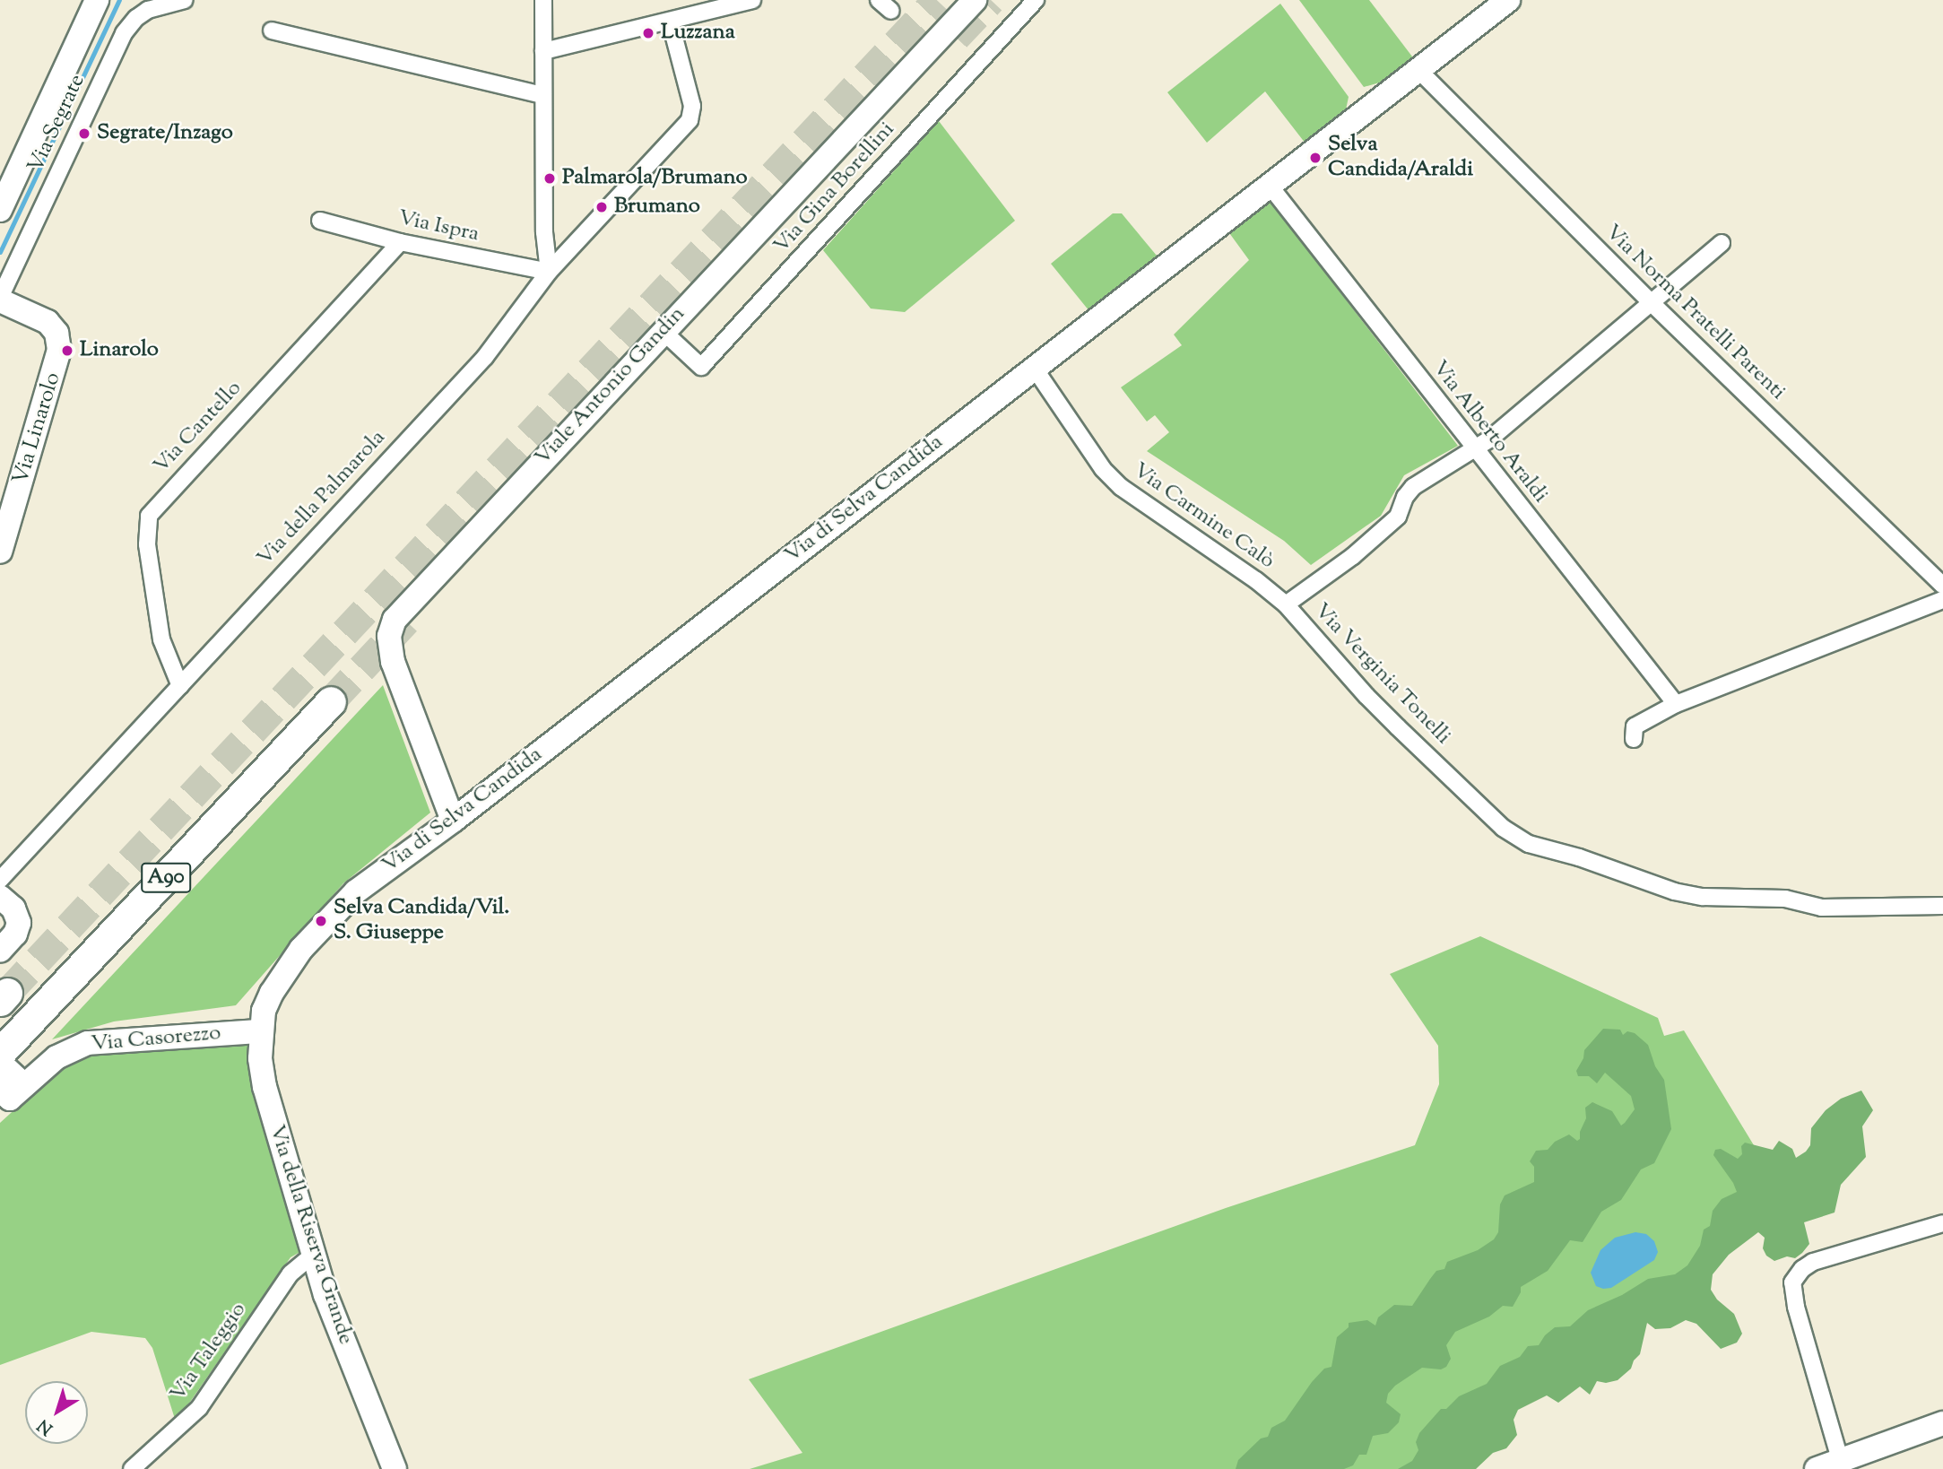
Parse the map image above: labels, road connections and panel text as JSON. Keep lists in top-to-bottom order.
{
  "streets": {
    "highway": ["A90"],
    "street": [
      "Via Segrate",
      "Via Gina Borellini",
      "Via Ispra",
      "Via Norma Pratelli Parenti",
      "Viale Antonio Gandin",
      "Via Cantello",
      "Via Linarolo",
      "Via Alberto Araldi",
      "Via della Palmarola",
      "Via di Selva Candida",
      "Via Carmine Calò",
      "Via Verginia Tonelli",
      "Via Casorezzo",
      "Via della Riserva Grande",
      "Via Taleggio"
    ]
  },
  "crossings": [
    ["Via Segrate", "Via Linarolo"],
    ["Via Gina Borellini", "Viale Antonio Gandin"],
    ["Via Ispra", "Via Cantello"],
    ["Via Ispra", "Via della Palmarola"],
    ["Via Norma Pratelli Parenti", "Via di Selva Candida"],
    ["Via Norma Pratelli Parenti", "Via Verginia Tonelli"],
    ["Viale Antonio Gandin", "Via di Selva Candida"],
    ["Via Cantello", "Via della Palmarola"],
    ["Via Alberto Araldi", "Via di Selva Candida"],
    ["Via Alberto Araldi", "Via Verginia Tonelli"],
    ["Via di Selva Candida", "Via Carmine Calò"],
    ["Via di Selva Candida", "Via Casorezzo"],
    ["Via di Selva Candida", "Via della Riserva Grande"],
    ["Via Carmine Calò", "Via Verginia Tonelli"],
    ["Via Casorezzo", "Via della Riserva Grande"],
    ["Via della Riserva Grande", "Via Taleggio"]
  ],
  "places": [
    "Luzzana",
    "Segrate/Inzago",
    "Selva Candida/Araldi",
    "Palmarola/Brumano",
    "Brumano",
    "Linarolo",
    "Selva Candida/Vil. S. Giuseppe"
  ],
  "north": "bottom left"
}
